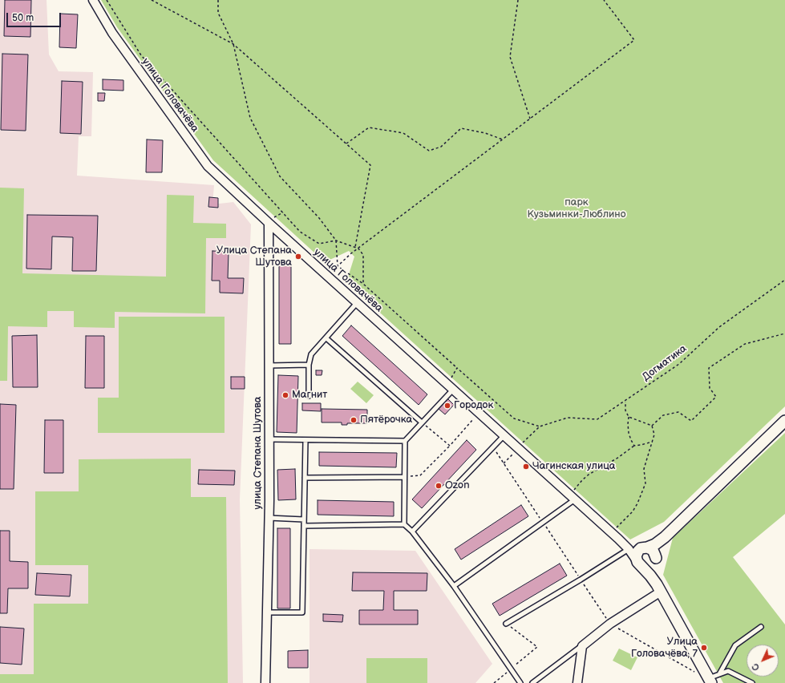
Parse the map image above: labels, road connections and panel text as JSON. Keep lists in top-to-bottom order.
{
  "streets": {
    "street": ["улица Головачёва", "улица Степана Шутова"],
    "path": ["Догматика"]
  },
  "crossings": [
    ["улица Головачёва", "улица Степана Шутова"]
  ],
  "parks": ["парк Кузьминки-Люблино"],
  "places": [
    "Улица Степана Шутова",
    "Магнит",
    "Городок",
    "Пятёрочка",
    "Чагинская улица",
    "Ozon",
    "Улица Головачёва, 7"
  ],
  "scale_bar": "50 m",
  "north": "bottom left"
}
